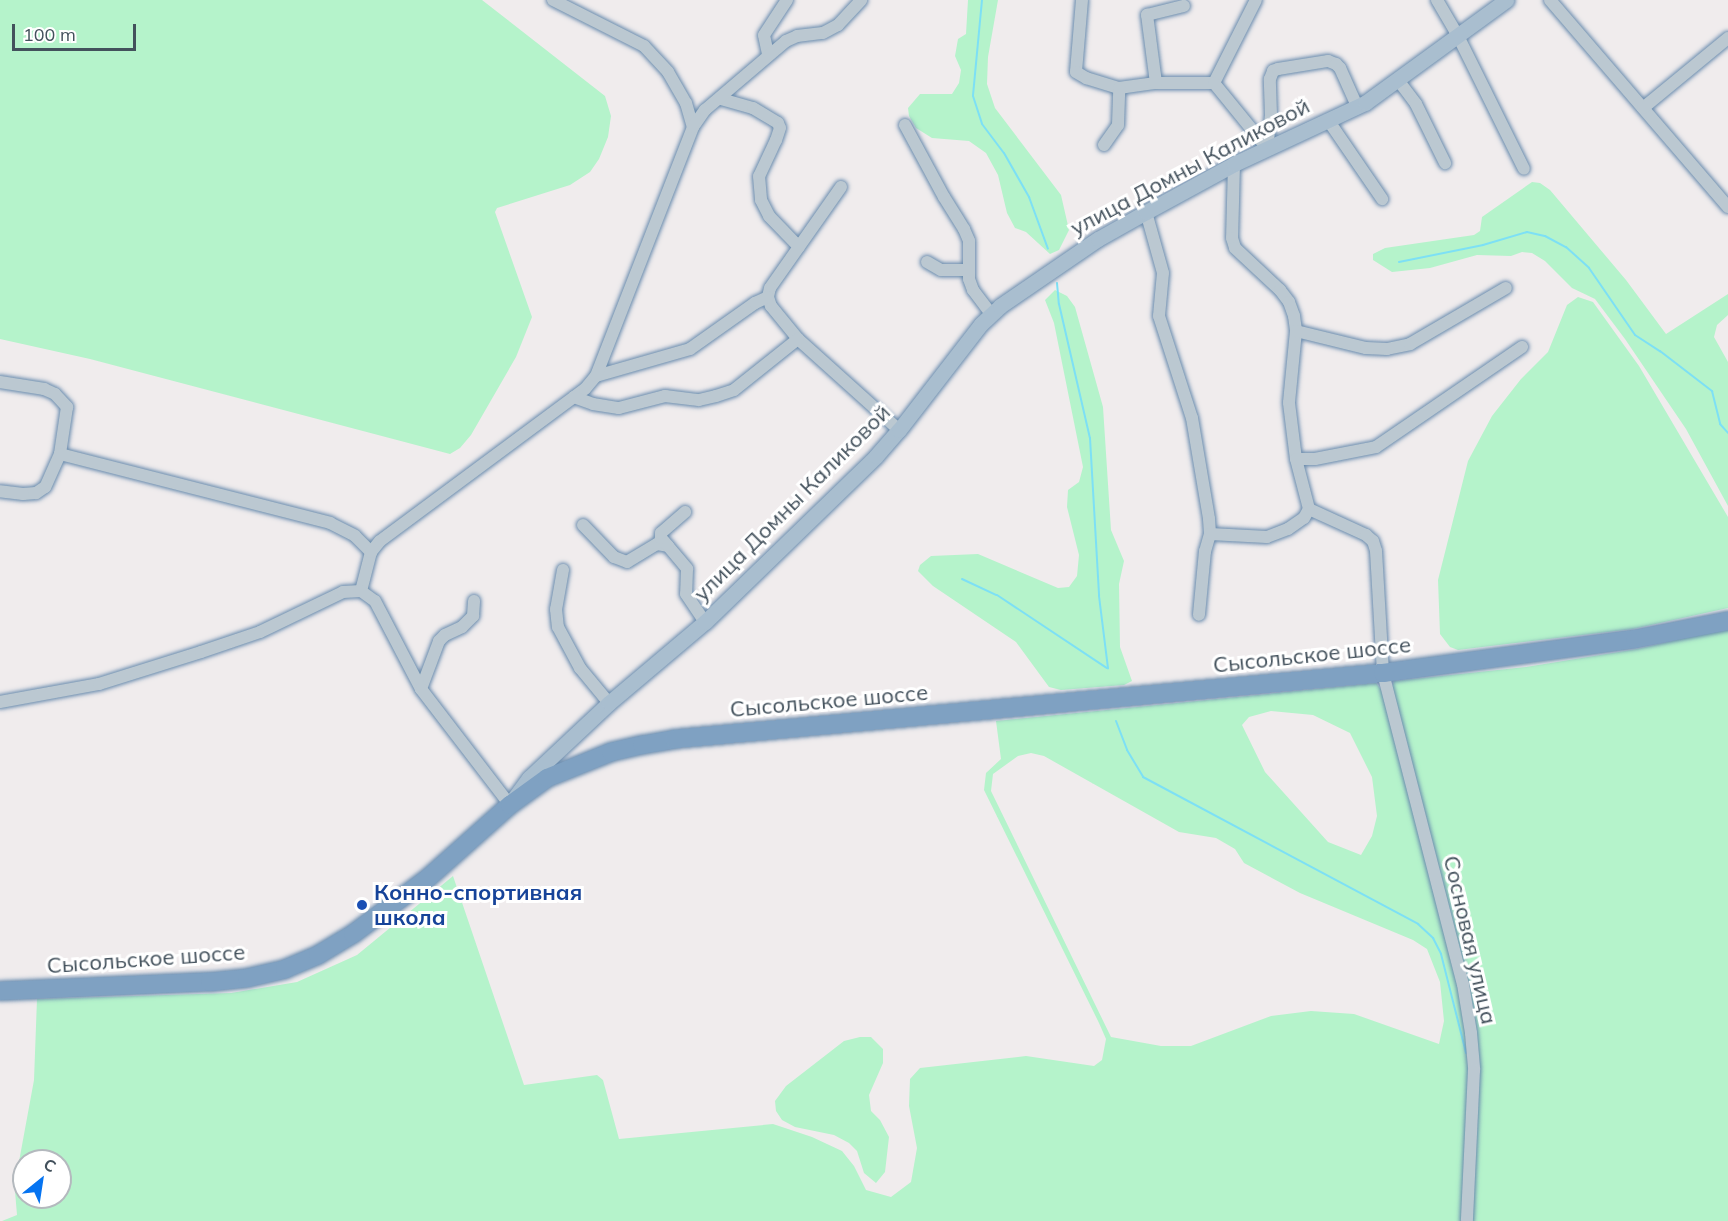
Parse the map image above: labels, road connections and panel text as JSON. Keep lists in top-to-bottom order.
{
  "streets": {
    "highway": ["Сысольское шоссе"],
    "main road": ["улица Домны Каликовой"],
    "street": ["Сосновая улица"]
  },
  "crossings": [
    ["улица Домны Каликовой", "Сысольское шоссе"],
    ["Сысольское шоссе", "Сосновая улица"]
  ],
  "places": ["Конно-спортивная школа"],
  "scale_bar": "100 m",
  "north": "top right"
}
